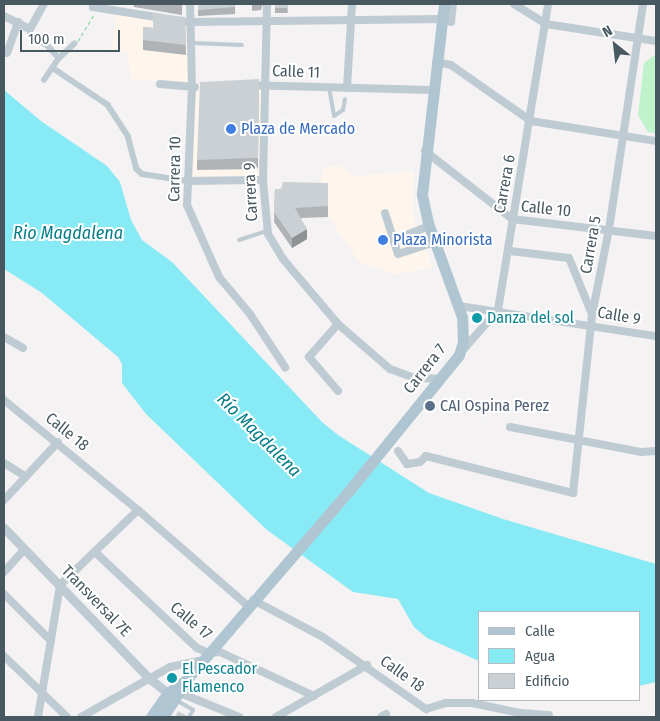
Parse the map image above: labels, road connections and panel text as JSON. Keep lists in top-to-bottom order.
{
  "streets": {
    "main road": ["Carrera 7"],
    "street": [
      "Calle 11",
      "Carrera 10",
      "Carrera 6",
      "Carrera 9",
      "Calle 10",
      "Carrera 5",
      "Calle 9",
      "Calle 18",
      "Transversal 7E",
      "Calle 17"
    ]
  },
  "crossings": [
    ["Calle 11", "Carrera 9"],
    ["Calle 11", "Carrera 7"],
    ["Carrera 6", "Calle 10"],
    ["Carrera 6", "Calle 9"],
    ["Carrera 6", "Carrera 7"],
    ["Carrera 9", "Carrera 7"],
    ["Calle 10", "Carrera 5"],
    ["Calle 10", "Carrera 7"],
    ["Carrera 5", "Calle 9"],
    ["Calle 9", "Carrera 7"],
    ["Carrera 7", "Calle 18"],
    ["Carrera 7", "Transversal 7E"],
    ["Carrera 7", "Calle 17"]
  ],
  "water": ["Rio Magdalena", "Río Magdalena"],
  "places": [
    "Plaza de Mercado",
    "Plaza Minorista",
    "Danza del sol",
    "CAI Ospina Perez",
    "El Pescador Flamenco"
  ],
  "legend": ["Calle", "Agua", "Edificio"],
  "scale_bar": "100 m",
  "north": "top left"
}
